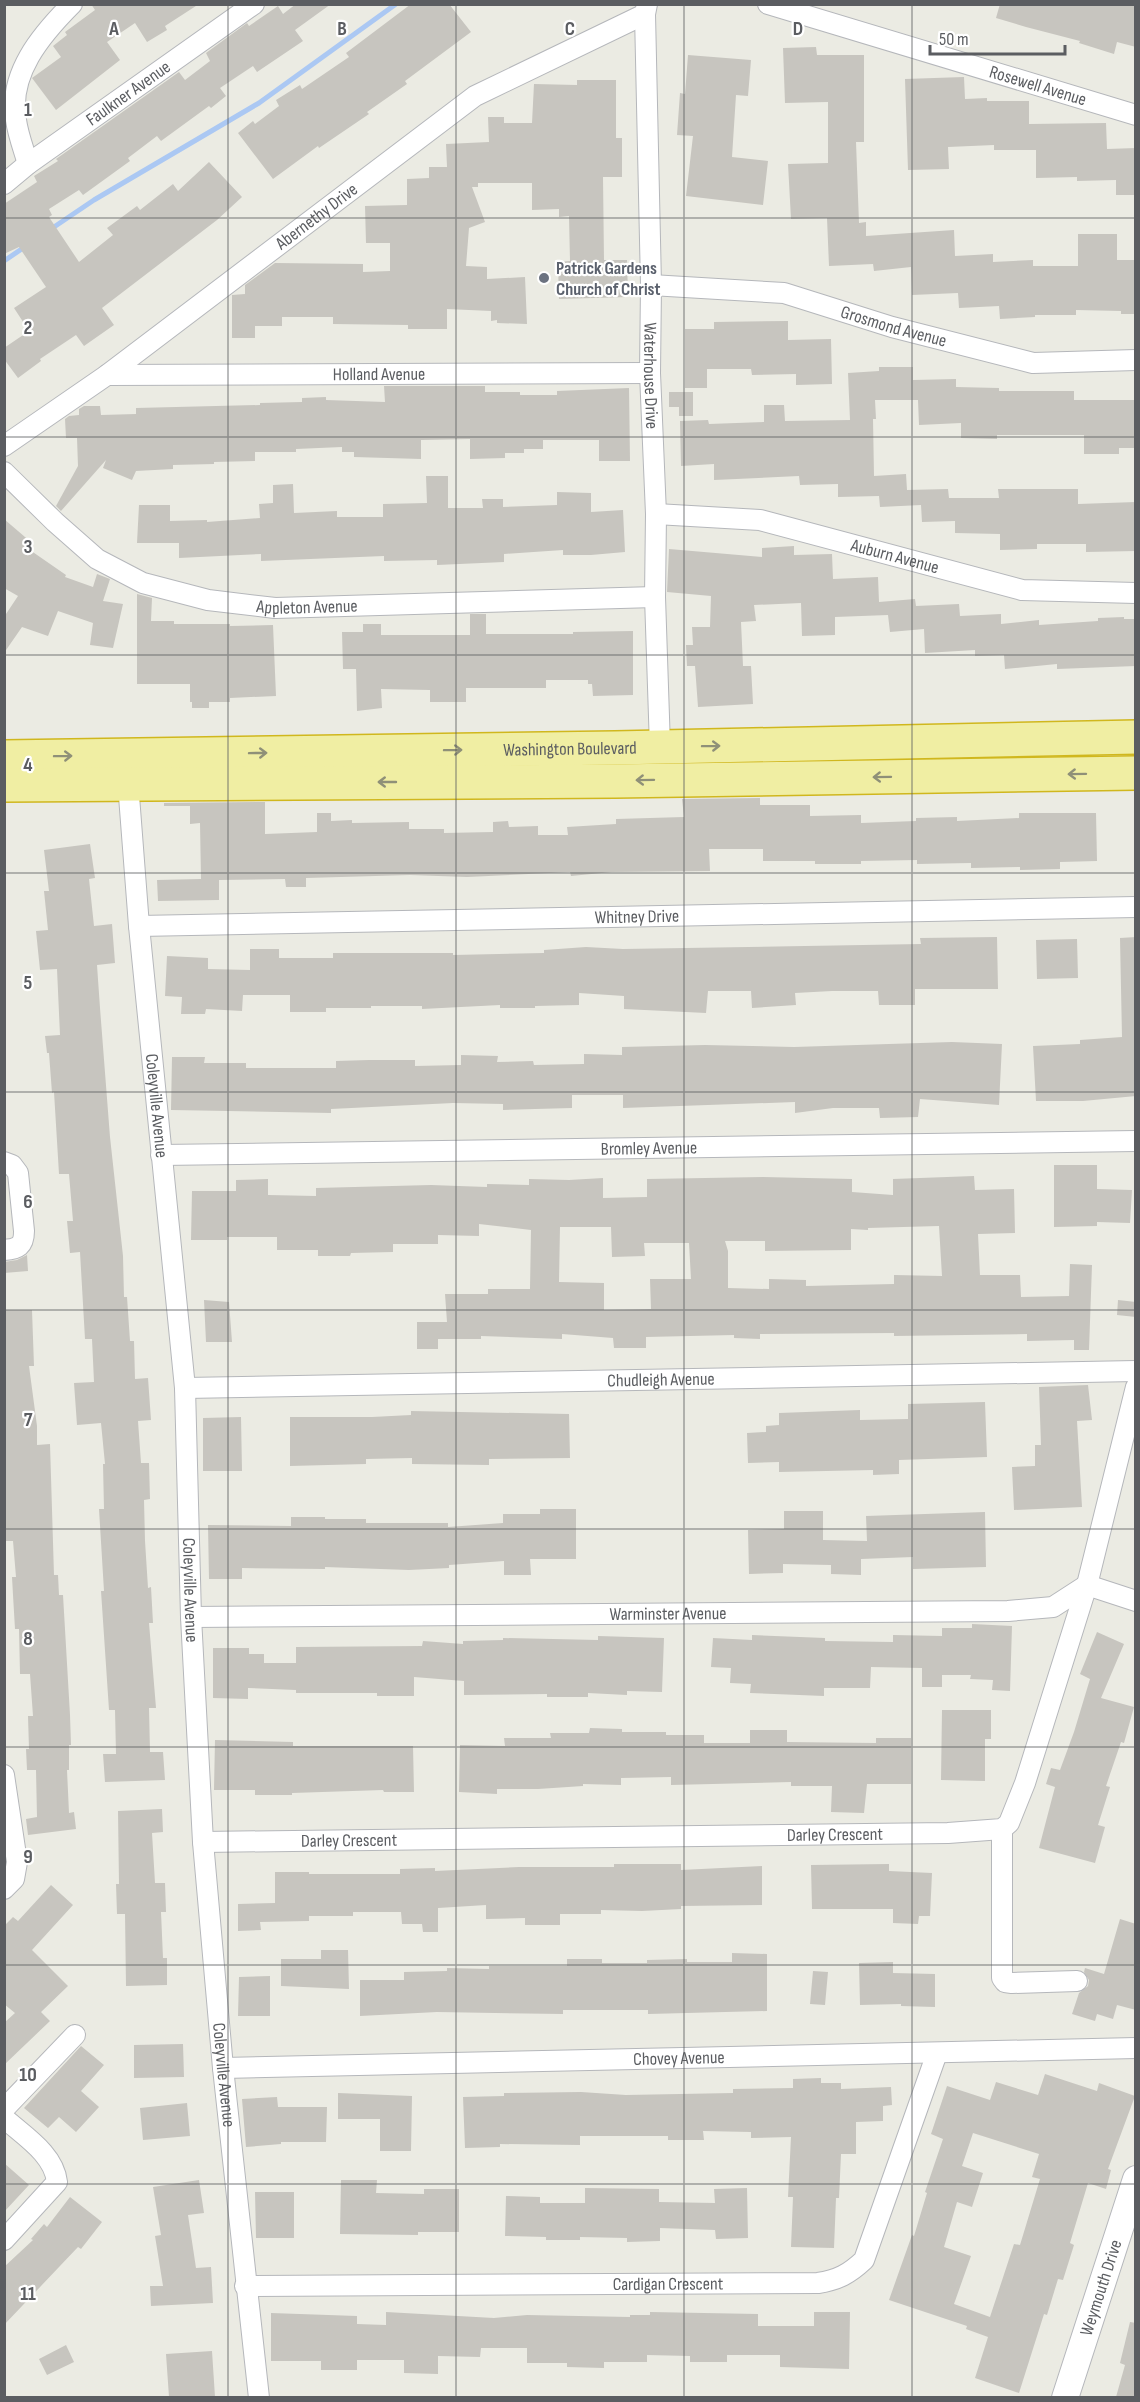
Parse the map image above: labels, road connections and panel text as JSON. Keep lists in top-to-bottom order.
{
  "streets": {
    "highway": ["Washington Boulevard"],
    "street": [
      "Rosewell Avenue",
      "Faulkner Avenue",
      "Abernethy Drive",
      "Grosmond Avenue",
      "Holland Avenue",
      "Waterhouse Drive",
      "Auburn Avenue",
      "Appleton Avenue",
      "Whitney Drive",
      "Coleyville Avenue",
      "Bromley Avenue",
      "Chudleigh Avenue",
      "Warminster Avenue",
      "Darley Crescent",
      "Chovey Avenue",
      "Cardigan Crescent",
      "Weymouth Drive"
    ]
  },
  "crossings": [
    ["Abernethy Drive", "Holland Avenue"],
    ["Abernethy Drive", "Waterhouse Drive"],
    ["Grosmond Avenue", "Waterhouse Drive"],
    ["Holland Avenue", "Waterhouse Drive"],
    ["Waterhouse Drive", "Auburn Avenue"],
    ["Waterhouse Drive", "Appleton Avenue"],
    ["Waterhouse Drive", "Washington Boulevard"],
    ["Washington Boulevard", "Coleyville Avenue"],
    ["Whitney Drive", "Coleyville Avenue"],
    ["Coleyville Avenue", "Bromley Avenue"],
    ["Coleyville Avenue", "Chudleigh Avenue"],
    ["Coleyville Avenue", "Warminster Avenue"],
    ["Coleyville Avenue", "Darley Crescent"],
    ["Coleyville Avenue", "Chovey Avenue"],
    ["Coleyville Avenue", "Cardigan Crescent"],
    ["Chovey Avenue", "Cardigan Crescent"]
  ],
  "places": ["Patrick Gardens Church of Christ"],
  "scale_bar": "50 m",
  "grid": {
    "columns": [
      "A",
      "B",
      "C",
      "D"
    ],
    "rows": [
      "1",
      "2",
      "3",
      "4",
      "5",
      "6",
      "7",
      "8",
      "9",
      "10",
      "11"
    ]
  }
}
